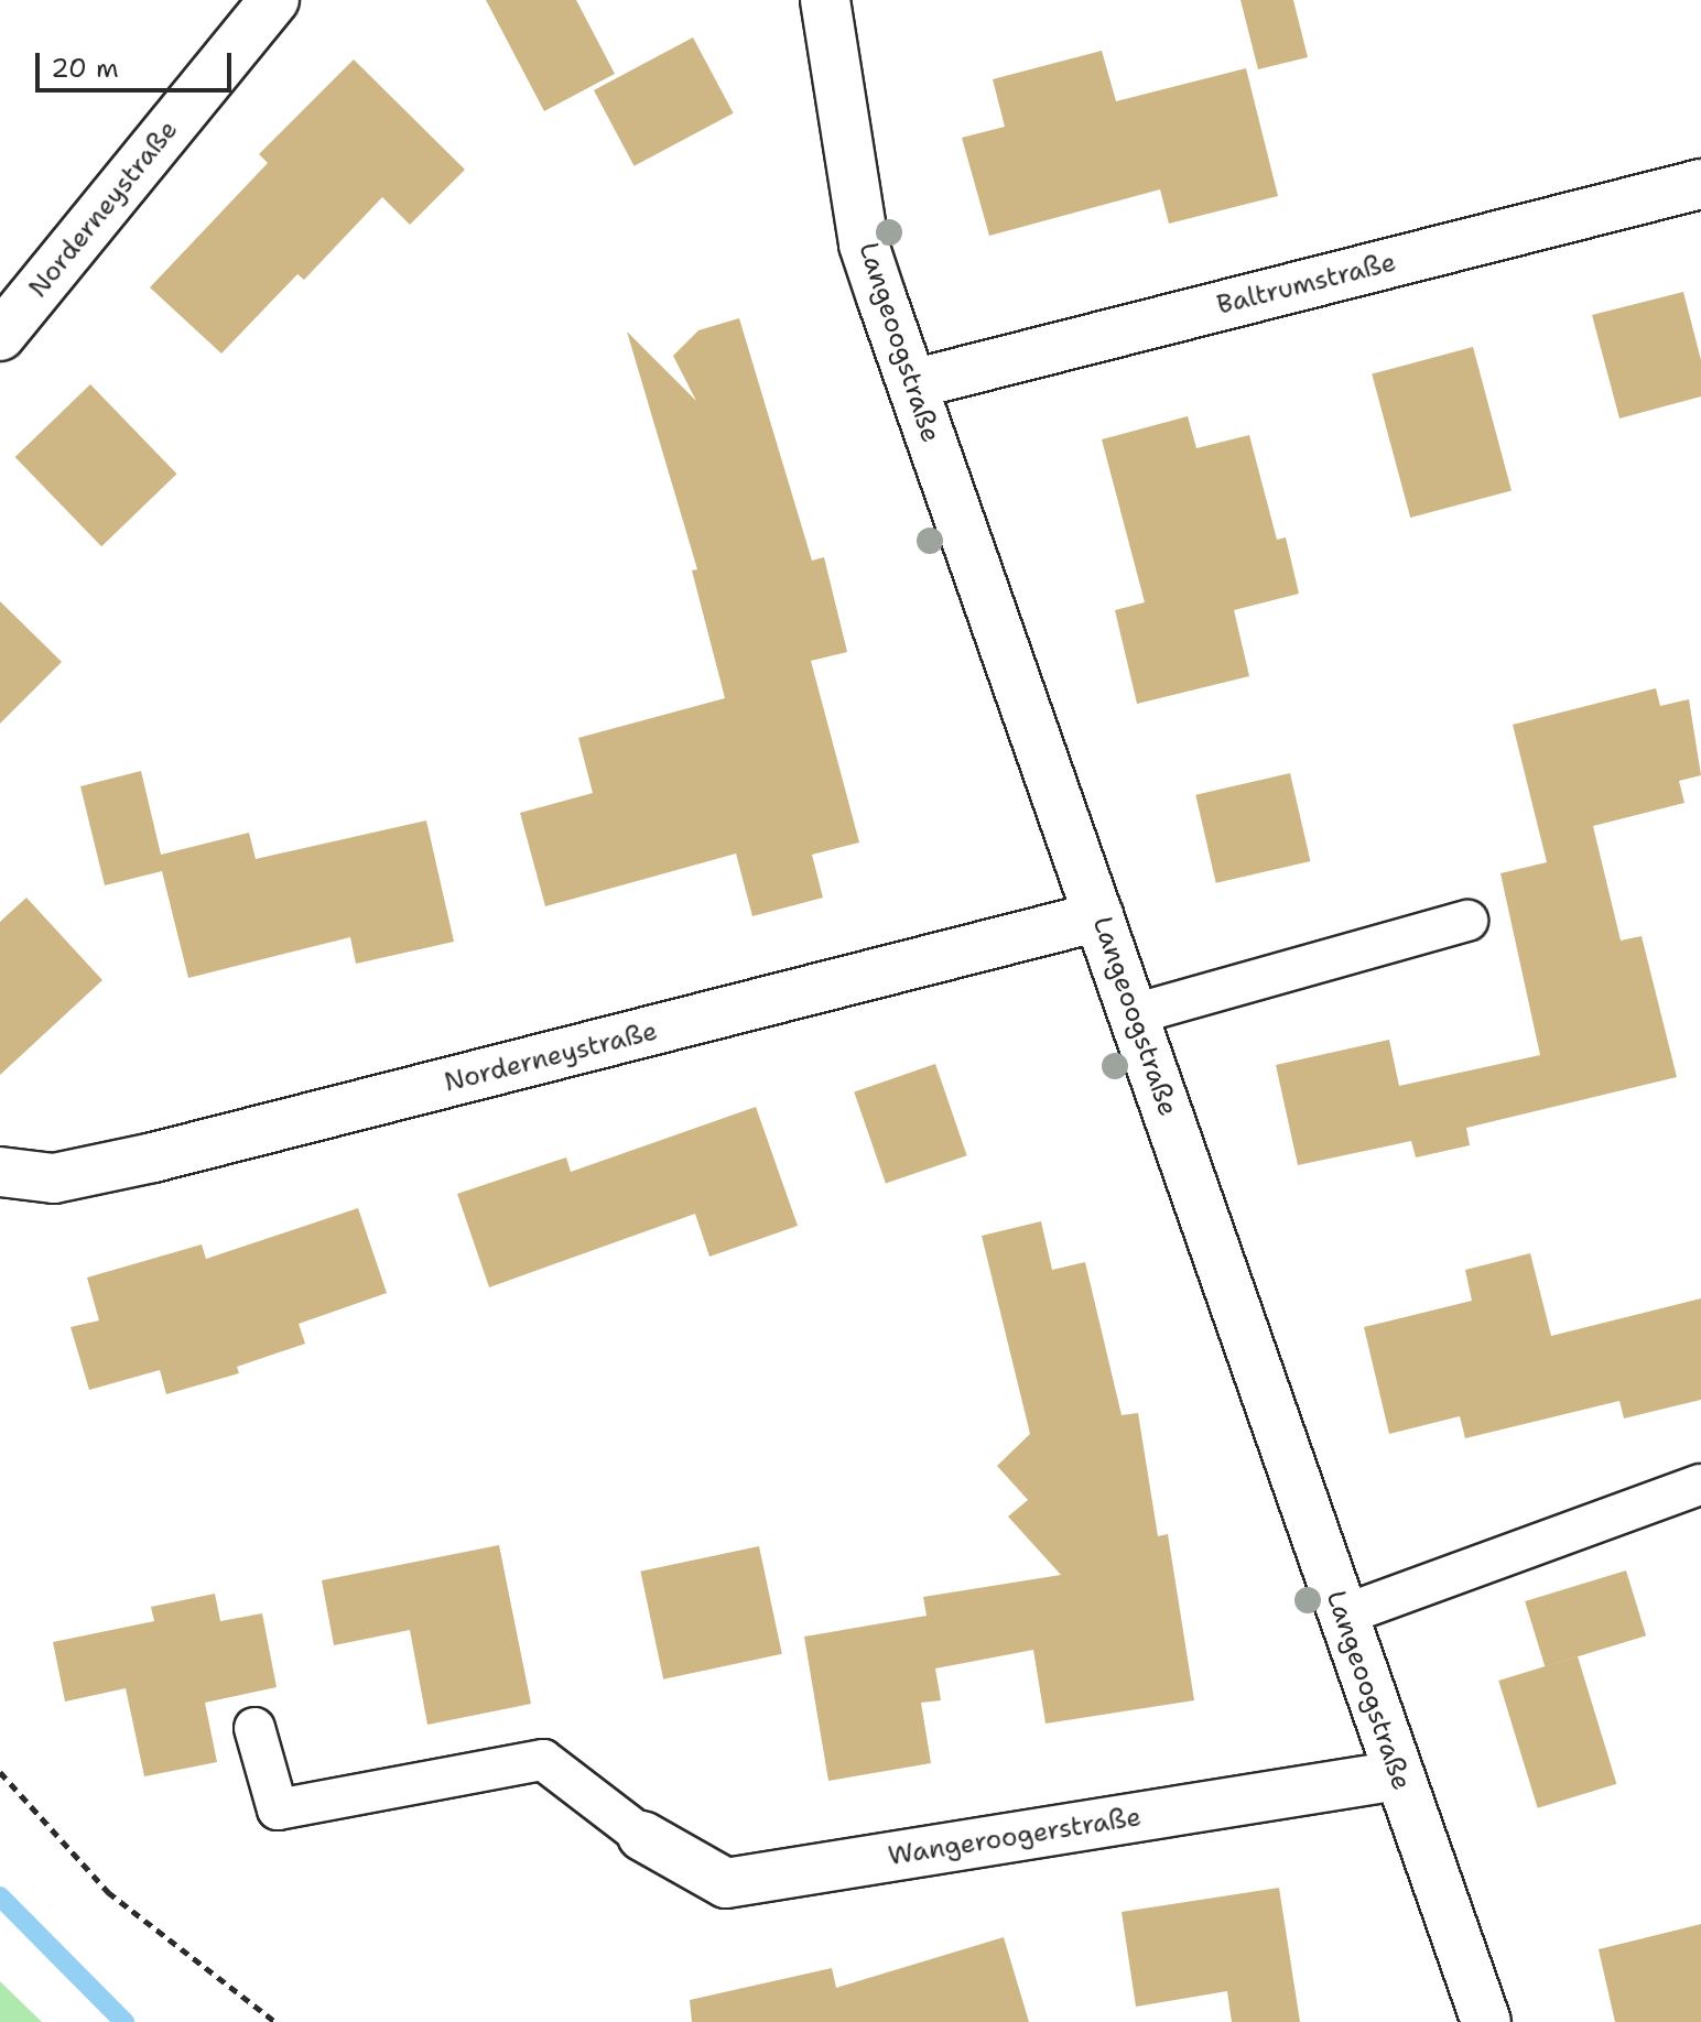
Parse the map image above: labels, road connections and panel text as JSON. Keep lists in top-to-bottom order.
{
  "streets": {
    "street": [
      "Norderneystraße",
      "Baltrumstraße",
      "Langeoogstraße",
      "Wangeroogerstraße"
    ]
  },
  "crossings": [
    ["Norderneystraße", "Langeoogstraße"],
    ["Baltrumstraße", "Langeoogstraße"],
    ["Langeoogstraße", "Wangeroogerstraße"]
  ],
  "scale_bar": "20 m"
}
